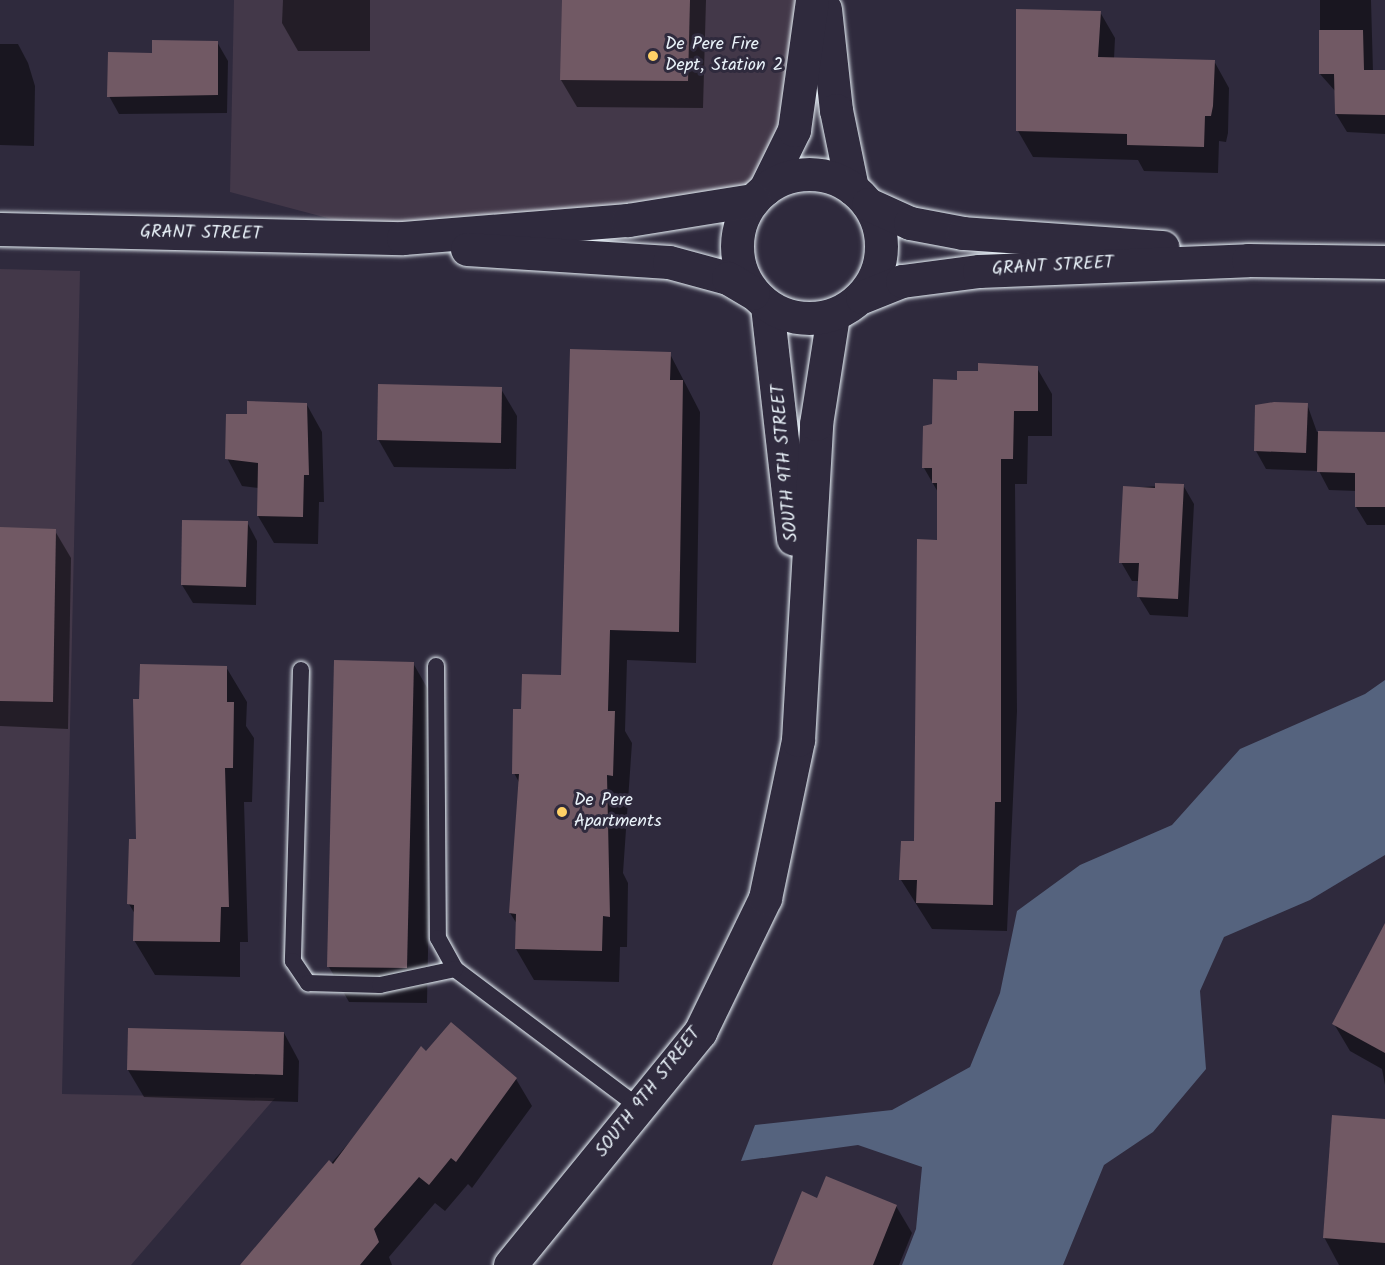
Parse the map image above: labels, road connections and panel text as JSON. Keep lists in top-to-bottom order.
{
  "streets": {
    "street": ["GRANT STREET", "SOUTH 9TH STREET"]
  },
  "crossings": [
    ["GRANT STREET", "SOUTH 9TH STREET"]
  ],
  "places": ["De Pere Fire Dept, Station 2", "De Pere Apartments"]
}
